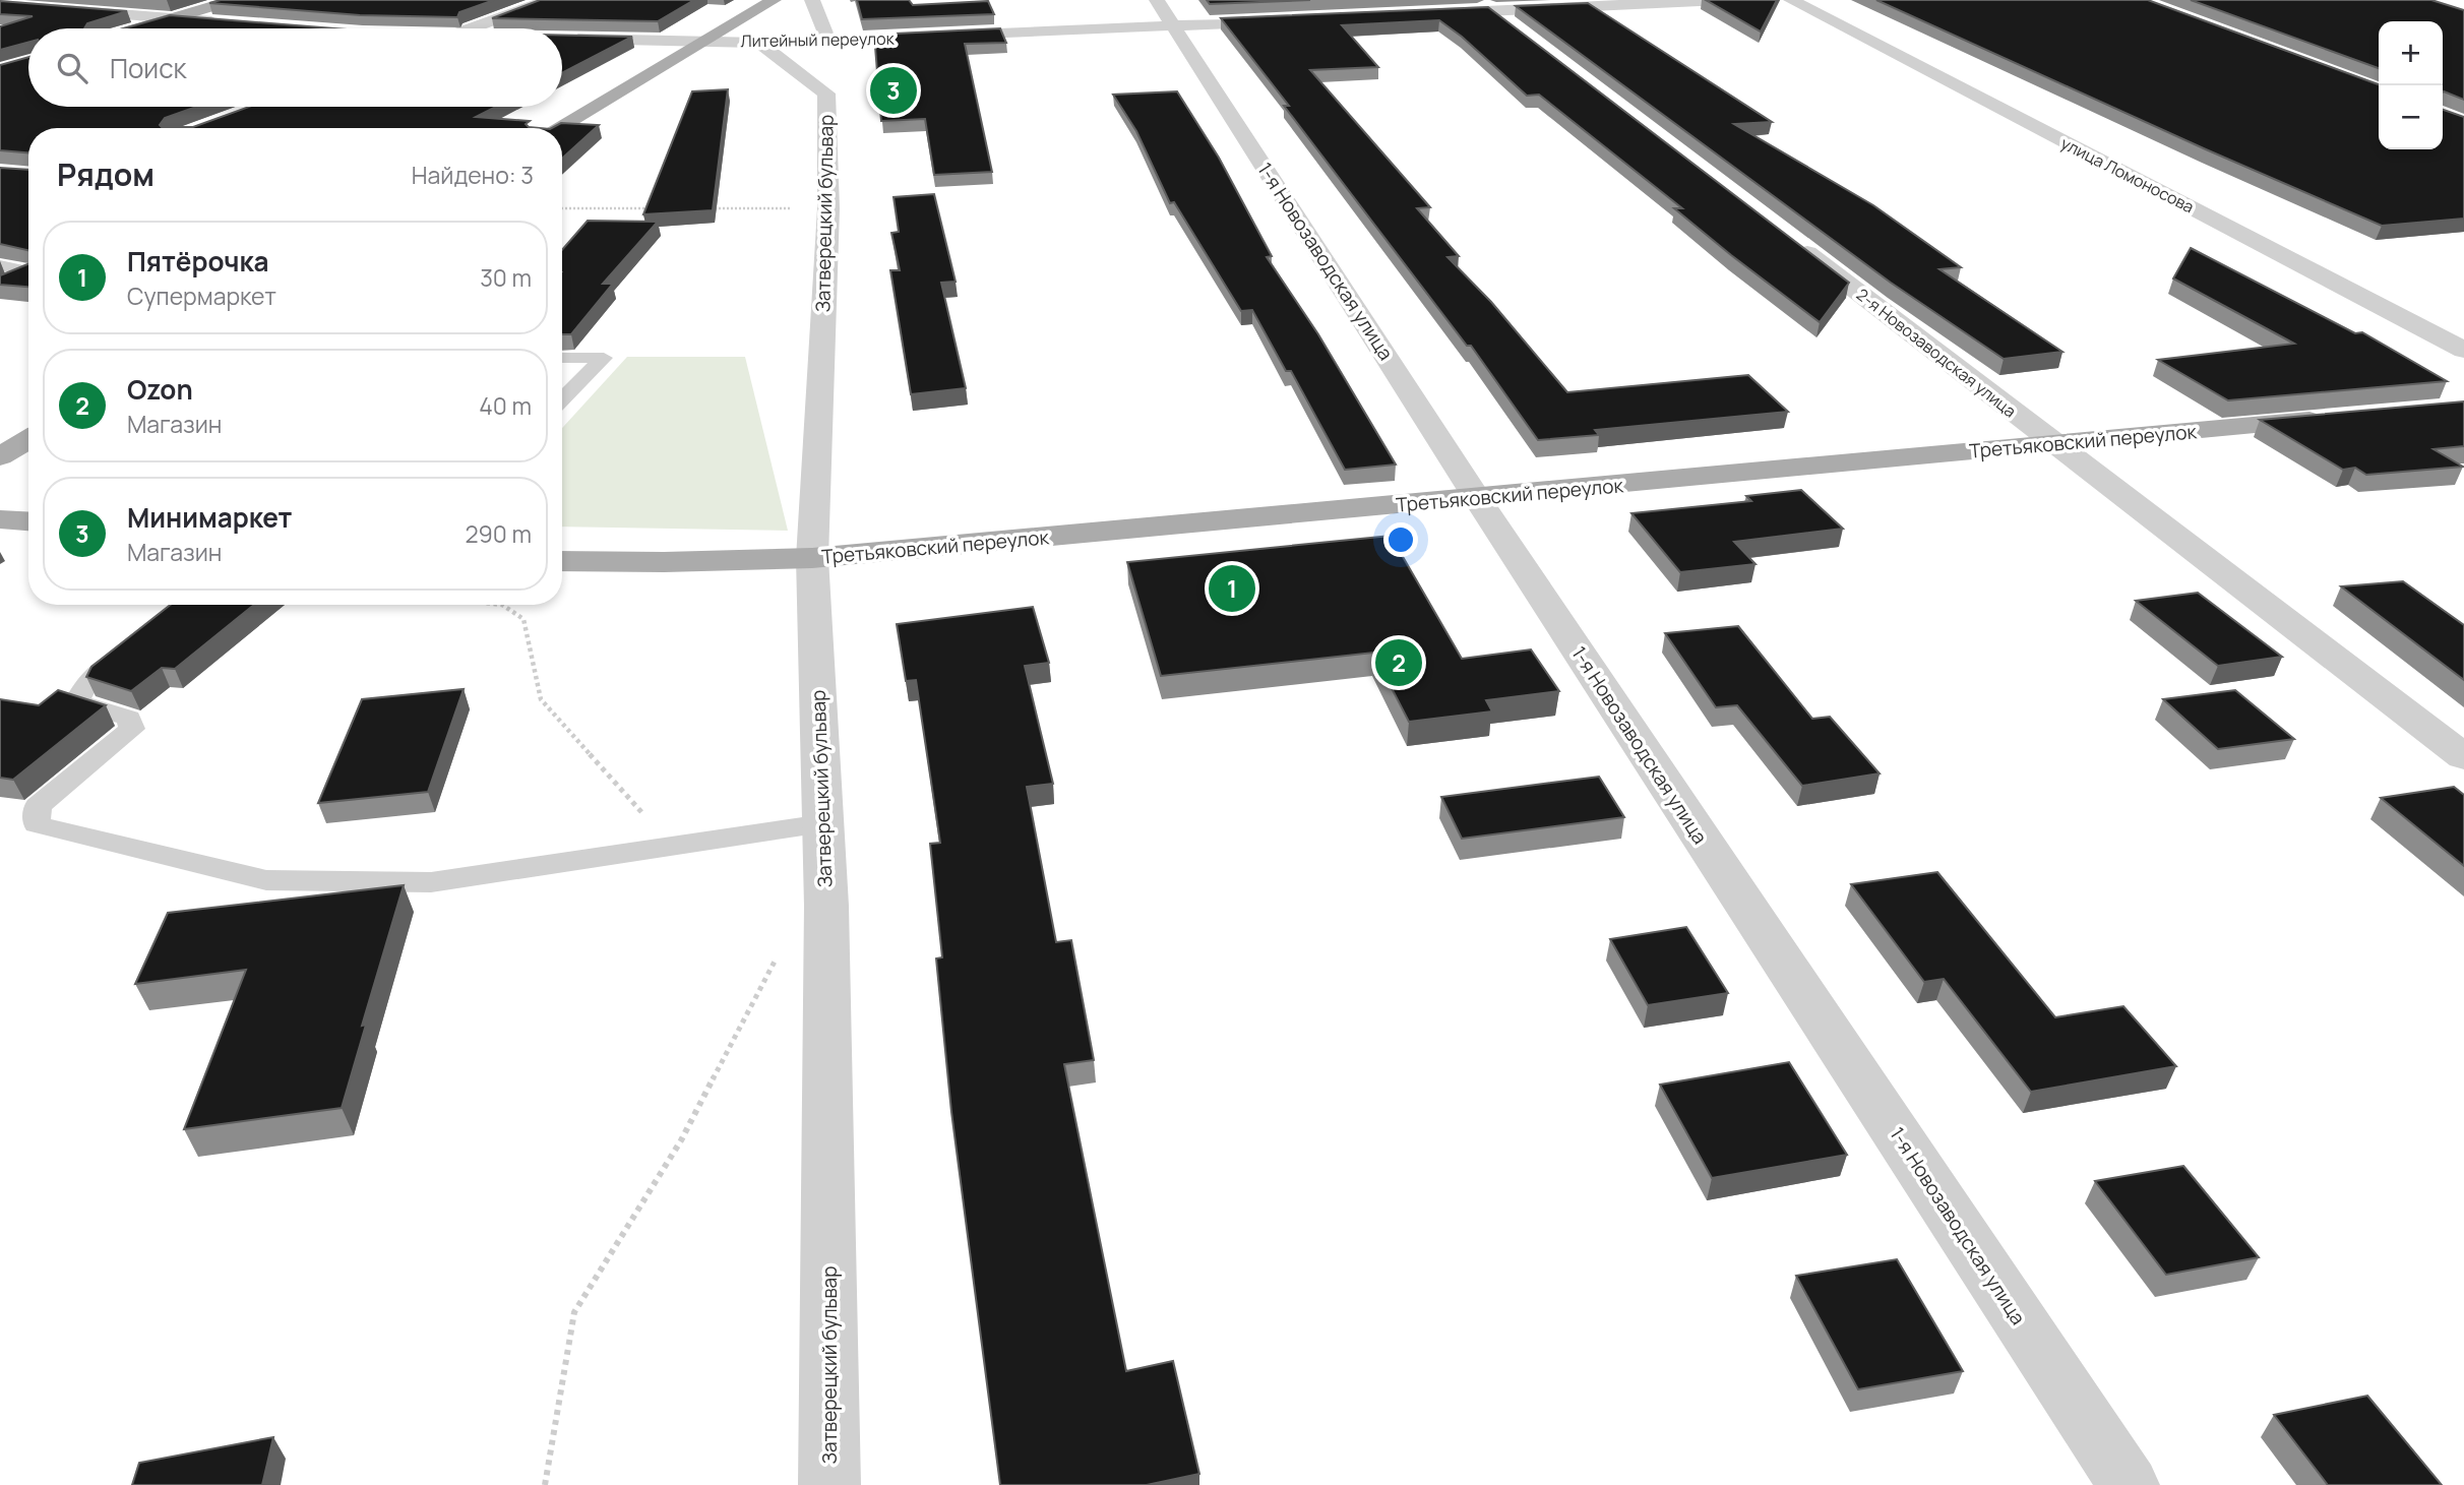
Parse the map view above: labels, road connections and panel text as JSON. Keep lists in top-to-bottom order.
{
  "streets": {
    "main road": ["Третьяковский переулок"],
    "street": [
      "Литейный переулок",
      "улица Ломоносова",
      "Затверецкий бульвар",
      "1-я Новозаводская улица",
      "2-я Новозаводская улица"
    ]
  },
  "crossings": [
    ["Литейный переулок", "Затверецкий бульвар"],
    ["Литейный переулок", "1-я Новозаводская улица"],
    ["Затверецкий бульвар", "Третьяковский переулок"],
    ["1-я Новозаводская улица", "Третьяковский переулок"],
    ["2-я Новозаводская улица", "Третьяковский переулок"]
  ],
  "page": {
    "map_buttons": ["+", "−"],
    "search": "Поиск",
    "pins": ["3", "1", "2"],
    "heading": ["Рядом", "Найдено: 3"],
    "list": [
      {
        "mark": "1",
        "name": "Пятёрочка",
        "note": "Супермаркет",
        "value": "30 m"
      },
      {
        "mark": "2",
        "name": "Ozon",
        "note": "Магазин",
        "value": "40 m"
      },
      {
        "mark": "3",
        "name": "Минимаркет",
        "note": "Магазин",
        "value": "290 m"
      }
    ]
  }
}
